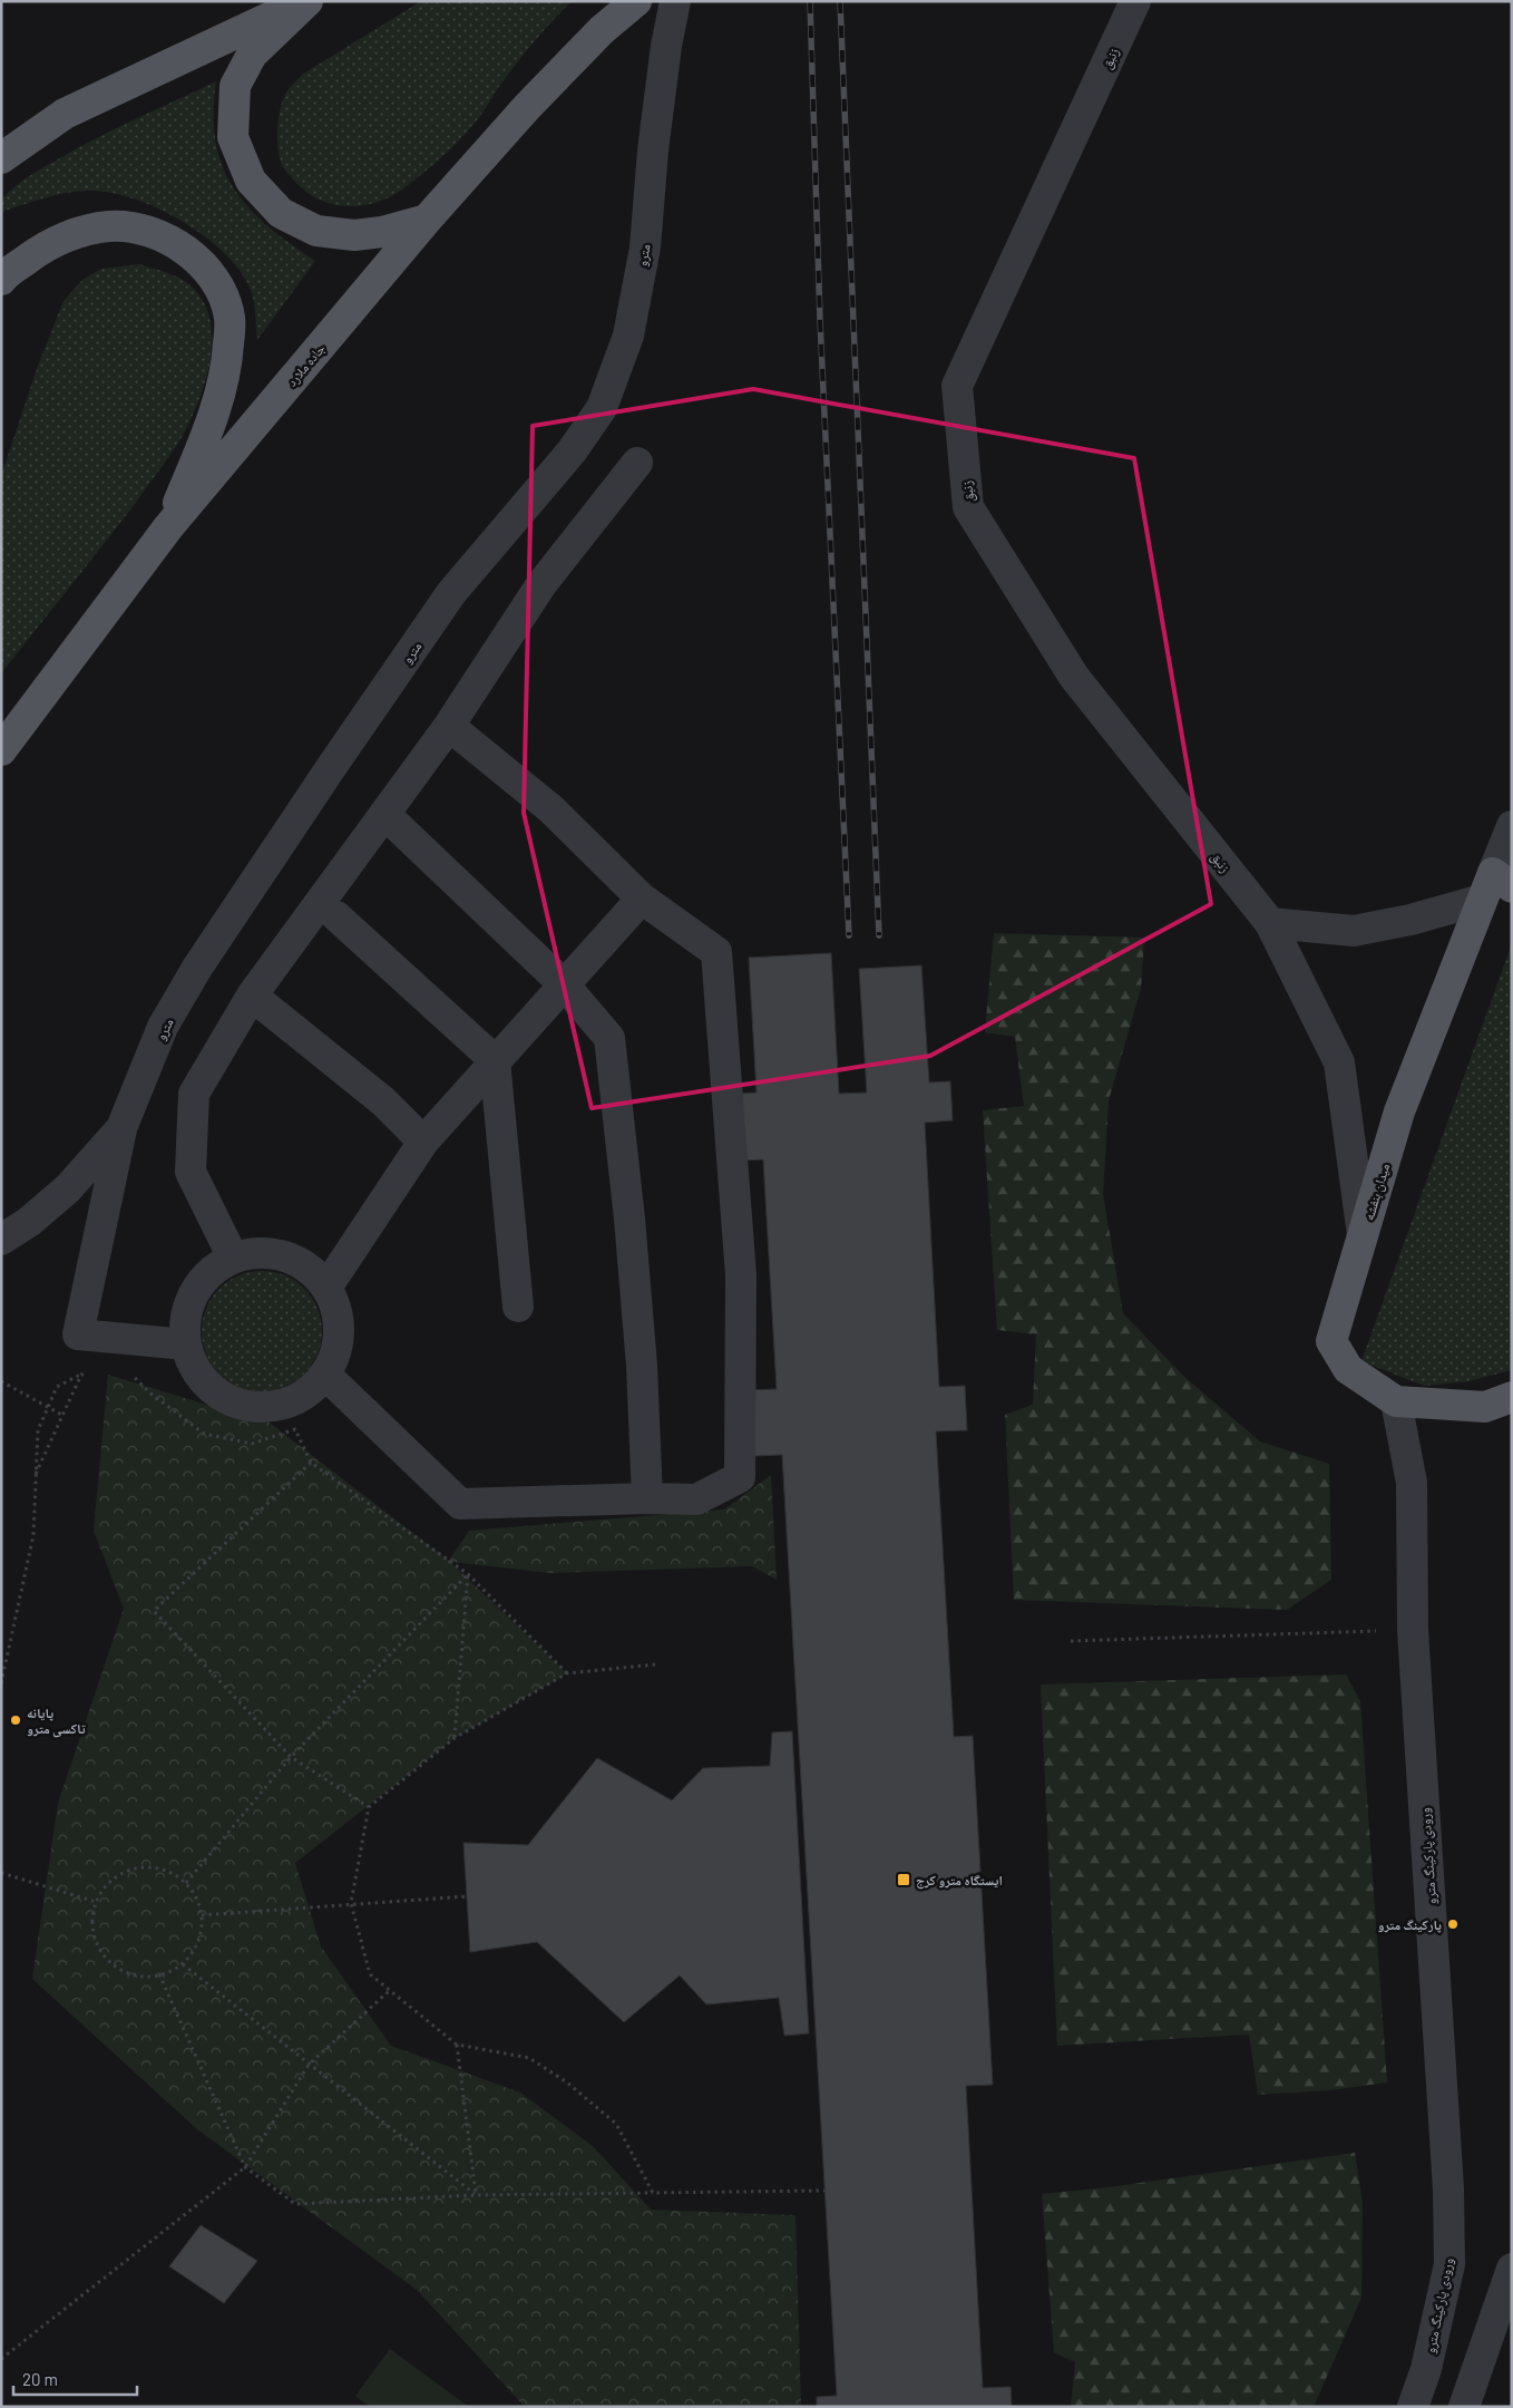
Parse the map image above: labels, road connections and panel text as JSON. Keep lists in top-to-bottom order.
{
  "streets": {
    "main road": ["جاده ملارد", "میدان بنفشه"],
    "street": ["زنبق", "مترو", "ورودی پارکینگ مترو"]
  },
  "crossings": [
    ["زنبق", "میدان بنفشه"],
    ["میدان بنفشه", "ورودی پارکینگ مترو"]
  ],
  "places": {
    "other": ["پایانه تاکسی مترو", "پارکینگ مترو"],
    "transit": ["ایستگاه مترو کرج"]
  },
  "scale_bar": "20 m"
}
